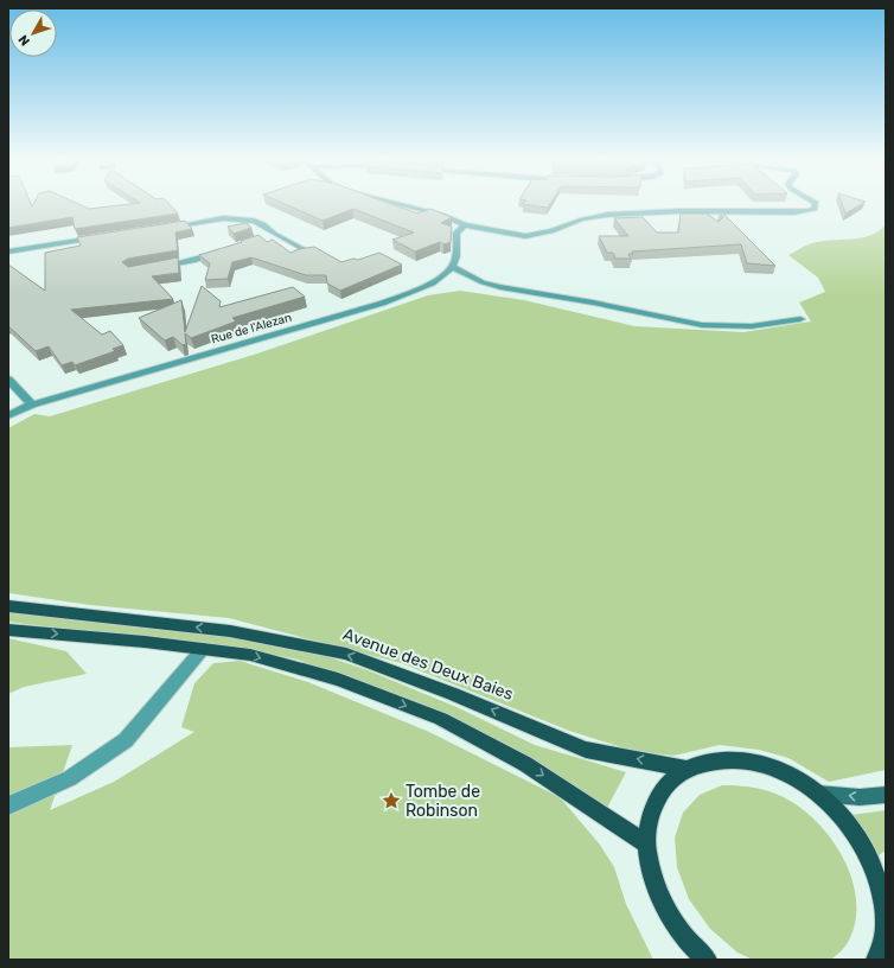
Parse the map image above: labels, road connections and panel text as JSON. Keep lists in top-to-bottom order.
{
  "streets": {
    "main road": ["Avenue des Deux Baies"],
    "street": ["Rue de l'Alezan"]
  },
  "places": {
    "place": ["Tombe de Robinson"]
  },
  "north": "bottom left"
}
